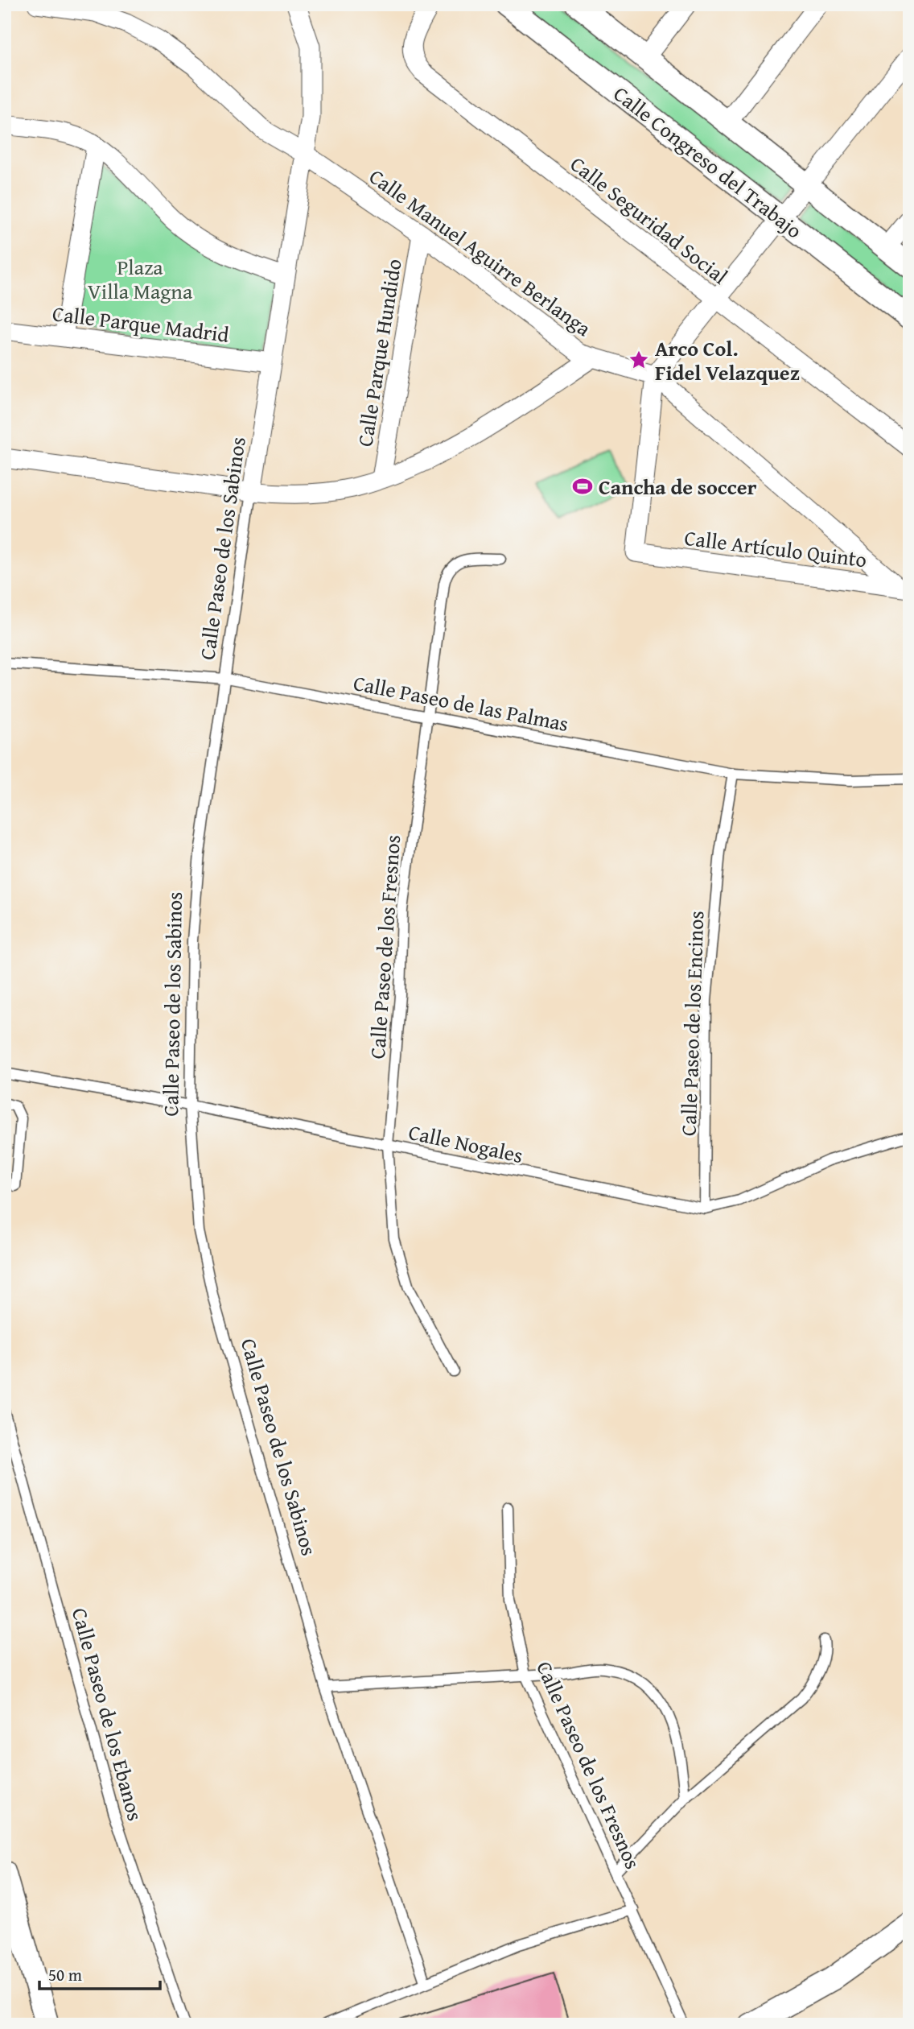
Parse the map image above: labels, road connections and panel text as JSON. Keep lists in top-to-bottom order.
{
  "streets": {
    "street": [
      "Calle Congreso del Trabajo",
      "Calle Seguridad Social",
      "Calle Manuel Aguirre Berlanga",
      "Calle Parque Madrid",
      "Calle Parque Hundido",
      "Calle Paseo de los Sabinos",
      "Calle Artículo Quinto"
    ],
    "lane": [
      "Calle Paseo de las Palmas",
      "Calle Paseo de los Fresnos",
      "Calle Paseo de los Encinos",
      "Calle Nogales",
      "Calle Paseo de los Ebanos"
    ]
  },
  "crossings": [
    ["Calle Manuel Aguirre Berlanga", "Calle Parque Hundido"],
    ["Calle Manuel Aguirre Berlanga", "Calle Paseo de los Sabinos"],
    ["Calle Manuel Aguirre Berlanga", "Calle Artículo Quinto"],
    ["Calle Parque Madrid", "Calle Paseo de los Sabinos"],
    ["Calle Paseo de los Sabinos", "Calle Paseo de las Palmas"],
    ["Calle Paseo de los Sabinos", "Calle Nogales"],
    ["Calle Paseo de las Palmas", "Calle Paseo de los Fresnos"],
    ["Calle Paseo de las Palmas", "Calle Paseo de los Encinos"],
    ["Calle Paseo de los Fresnos", "Calle Nogales"],
    ["Calle Paseo de los Encinos", "Calle Nogales"]
  ],
  "parks": ["Plaza Villa Magna"],
  "places": {
    "place": ["Arco Col. Fidel Velazquez"],
    "sports": ["Cancha de soccer"]
  },
  "scale_bar": "50 m"
}
